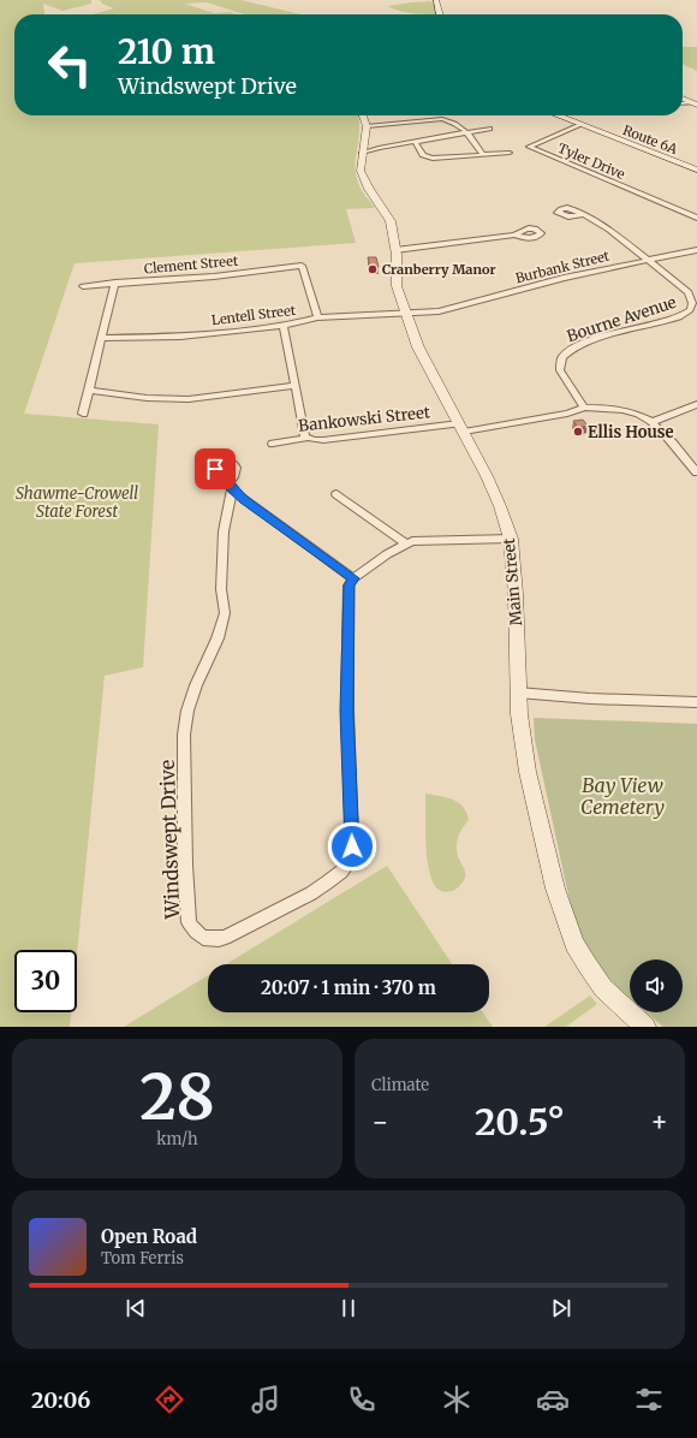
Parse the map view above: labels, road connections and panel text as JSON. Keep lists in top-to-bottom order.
{
  "streets": {
    "main road": ["Route 6A", "Main Street"],
    "street": [
      "Tyler Drive",
      "Clement Street",
      "Burbank Street",
      "Lentell Street",
      "Bourne Avenue",
      "Bankowski Street",
      "Windswept Drive"
    ]
  },
  "crossings": [
    ["Route 6A", "Tyler Drive"],
    ["Clement Street", "Lentell Street"],
    ["Burbank Street", "Lentell Street"],
    ["Burbank Street", "Bourne Avenue"],
    ["Burbank Street", "Main Street"],
    ["Lentell Street", "Main Street"],
    ["Bankowski Street", "Main Street"]
  ],
  "parks": ["Shawme-Crowell State Forest", "Bay View Cemetery"],
  "places": ["Cranberry Manor", "Ellis House"],
  "page": {
    "turn": ["210 m", "Windswept Drive"],
    "limit": "30",
    "trip": "20:07 · 1 min · 370 m",
    "tile": [
      ["28", "km/h"],
      "Climate"
    ],
    "heat": ["−", "20.5°", "+"],
    "song": ["Open Road", "Tom Ferris"],
    "tabs": "20:06"
  }
}
